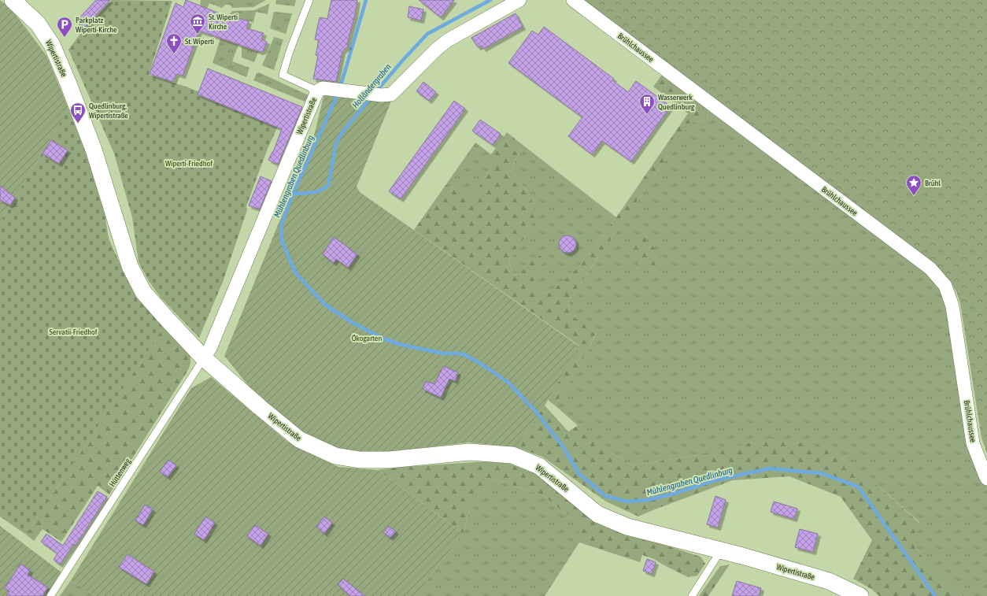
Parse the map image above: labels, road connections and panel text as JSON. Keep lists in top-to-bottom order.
{
  "streets": {
    "street": ["Brühlchaussee", "Wipertistraße"],
    "lane": ["Hüttenweg"]
  },
  "crossings": [
    ["Wipertistraße", "Hüttenweg"]
  ],
  "water": ["Holländergraben", "Mühlengraben Quedlinburg"],
  "parks": ["Wiperti-Friedhof", "Servatii-Friedhof", "Ökogarten"],
  "places": {
    "museum": ["St. Wiperti Kirche"],
    "parking": ["Parkplatz Wiperti-Kirche"],
    "church": ["St. Wiperti"],
    "building": ["Wasserwerk Quedlinburg"],
    "bus stop": ["Quedlinburg, Wipertistraße"],
    "place": ["Brühl"]
  }
}
